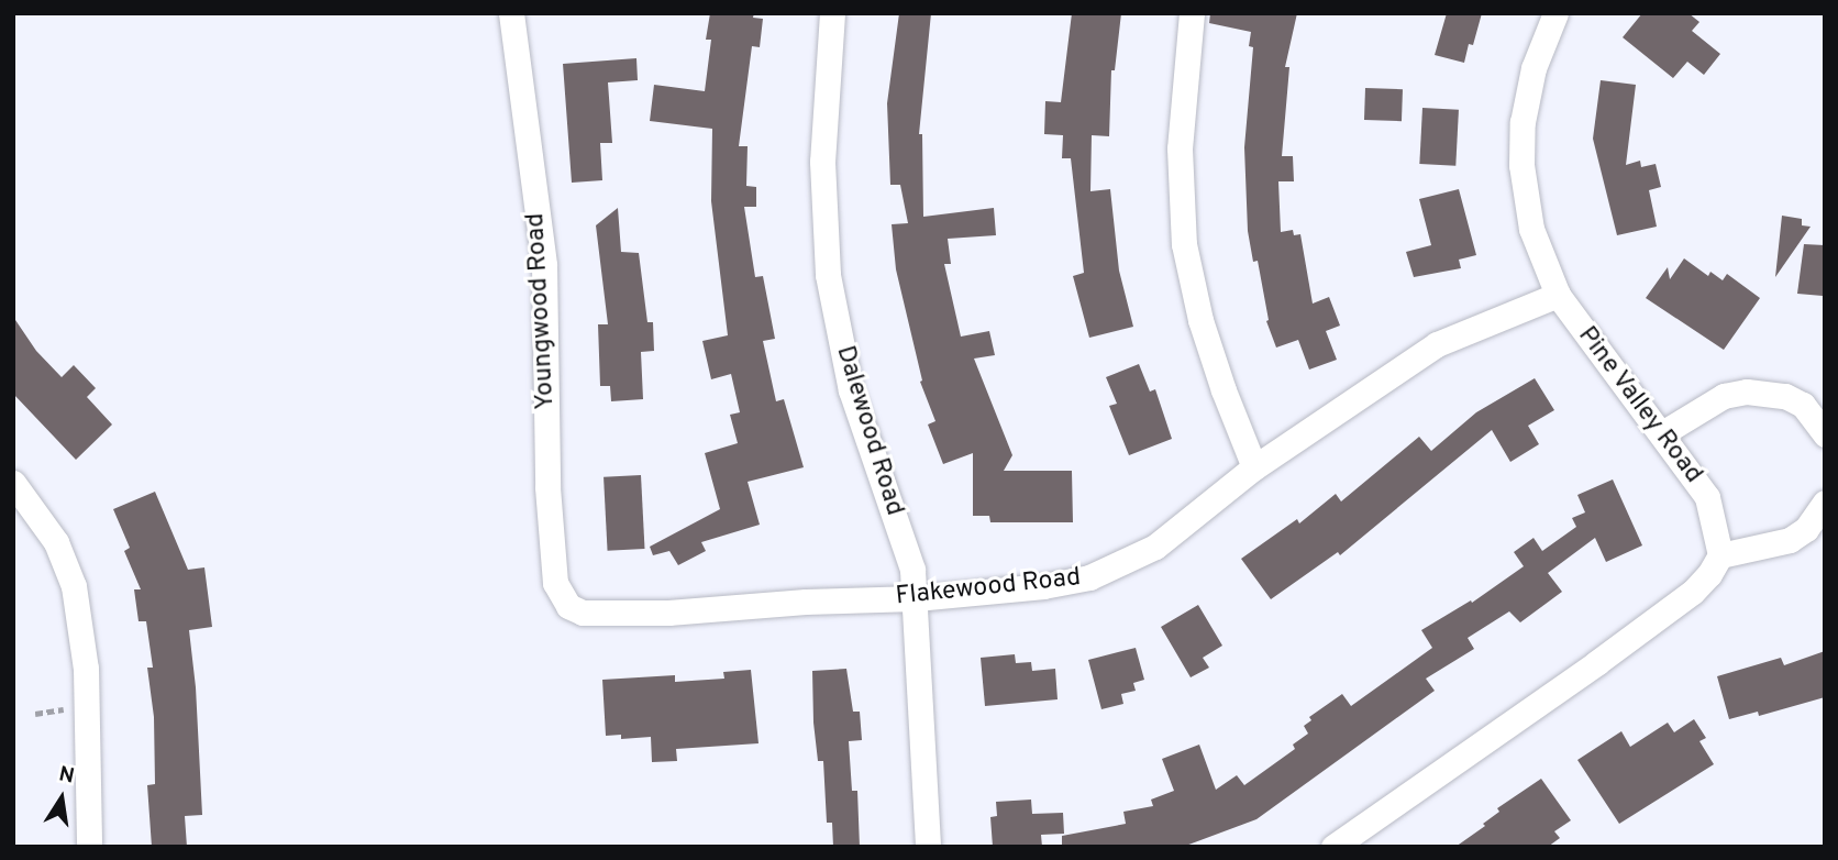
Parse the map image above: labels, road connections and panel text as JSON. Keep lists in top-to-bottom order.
{
  "streets": {
    "street": [
      "Youngwood Road",
      "Pine Valley Road",
      "Dalewood Road",
      "Flakewood Road"
    ]
  },
  "crossings": [
    ["Youngwood Road", "Flakewood Road"],
    ["Pine Valley Road", "Flakewood Road"],
    ["Dalewood Road", "Flakewood Road"]
  ],
  "north": "top"
}
